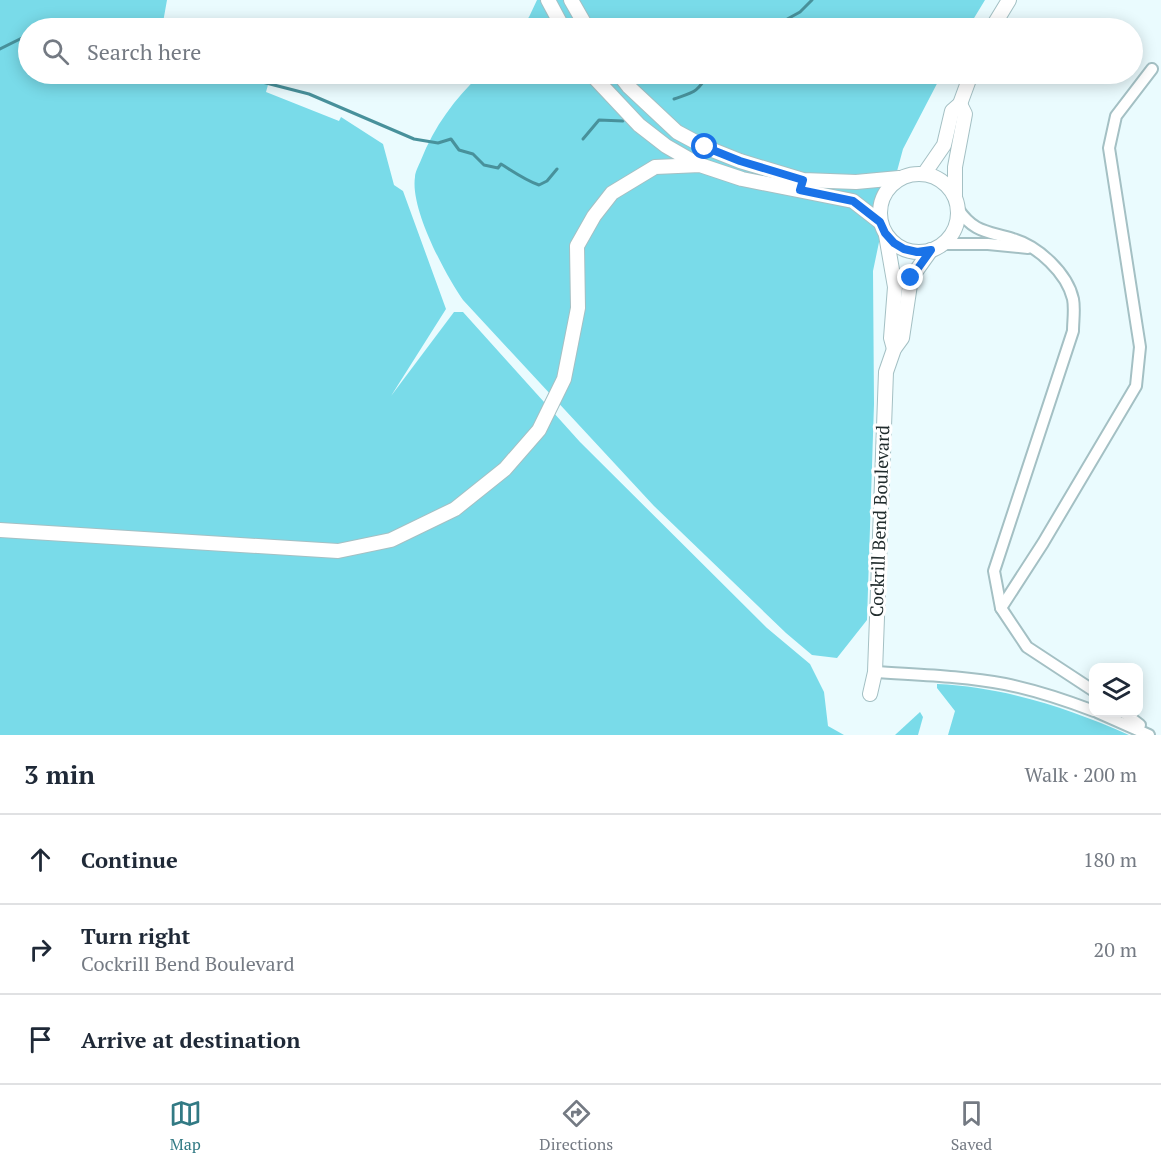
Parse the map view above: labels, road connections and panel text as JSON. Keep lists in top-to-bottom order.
{
  "streets": {
    "street": ["Cockrill Bend Boulevard"]
  },
  "page": {
    "search": "Search here",
    "heading": ["3 min", "Walk · 200 m"],
    "list": [
      ["Continue", "180 m"],
      ["Turn right", "Cockrill Bend Boulevard", "20 m"],
      "Arrive at destination"
    ],
    "nav": ["Map", "Directions", "Saved"]
  }
}
